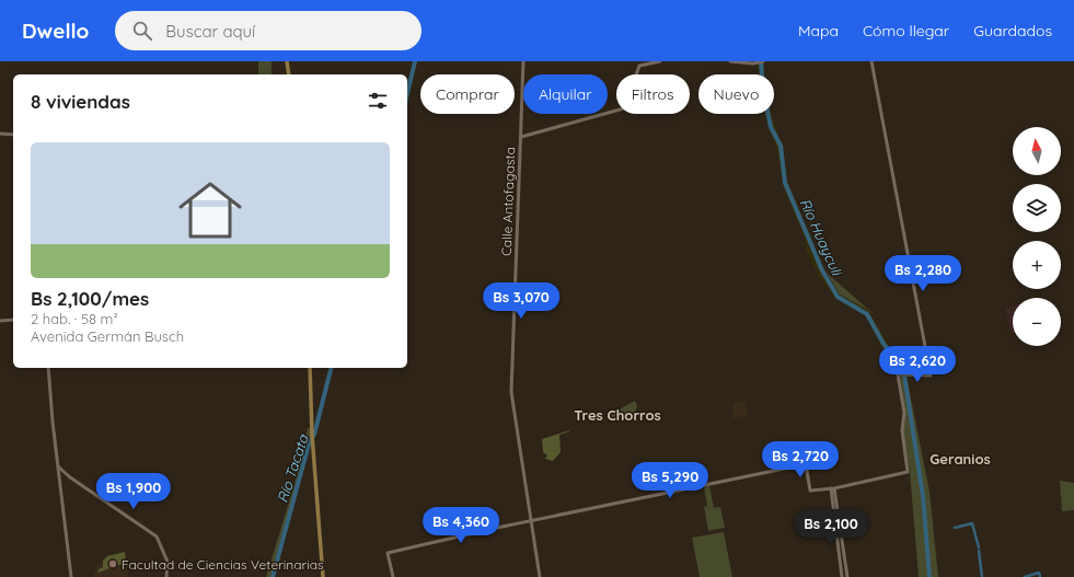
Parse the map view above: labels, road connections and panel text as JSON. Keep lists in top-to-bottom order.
{
  "streets": {
    "main road": ["Calle Antofagasta"]
  },
  "districts": ["Tres Chorros", "Geranios"],
  "water": ["Río Huayculi", "Río Tacata"],
  "places": ["Facultad de Ciencias Veterinarias"],
  "north": "top",
  "page": {
    "header": "Dwello",
    "search": "Buscar aquí",
    "nav": ["Mapa", "Cómo llegar", "Guardados"],
    "chip": [
      "Comprar",
      "Alquilar",
      "Filtros",
      "Nuevo"
    ],
    "heading": "8 viviendas",
    "map_buttons": ["+", "−"],
    "list": [
      {
        "name": "Bs 2,100/mes",
        "note": "2 hab. · 58 m² · Avenida Germán Busch"
      }
    ],
    "price": [
      "Bs 2,280",
      "Bs 3,070",
      "Bs 2,620",
      "Bs 2,720",
      "Bs 5,290",
      "Bs 1,900",
      "Bs 4,360",
      "Bs 2,100"
    ]
  }
}
